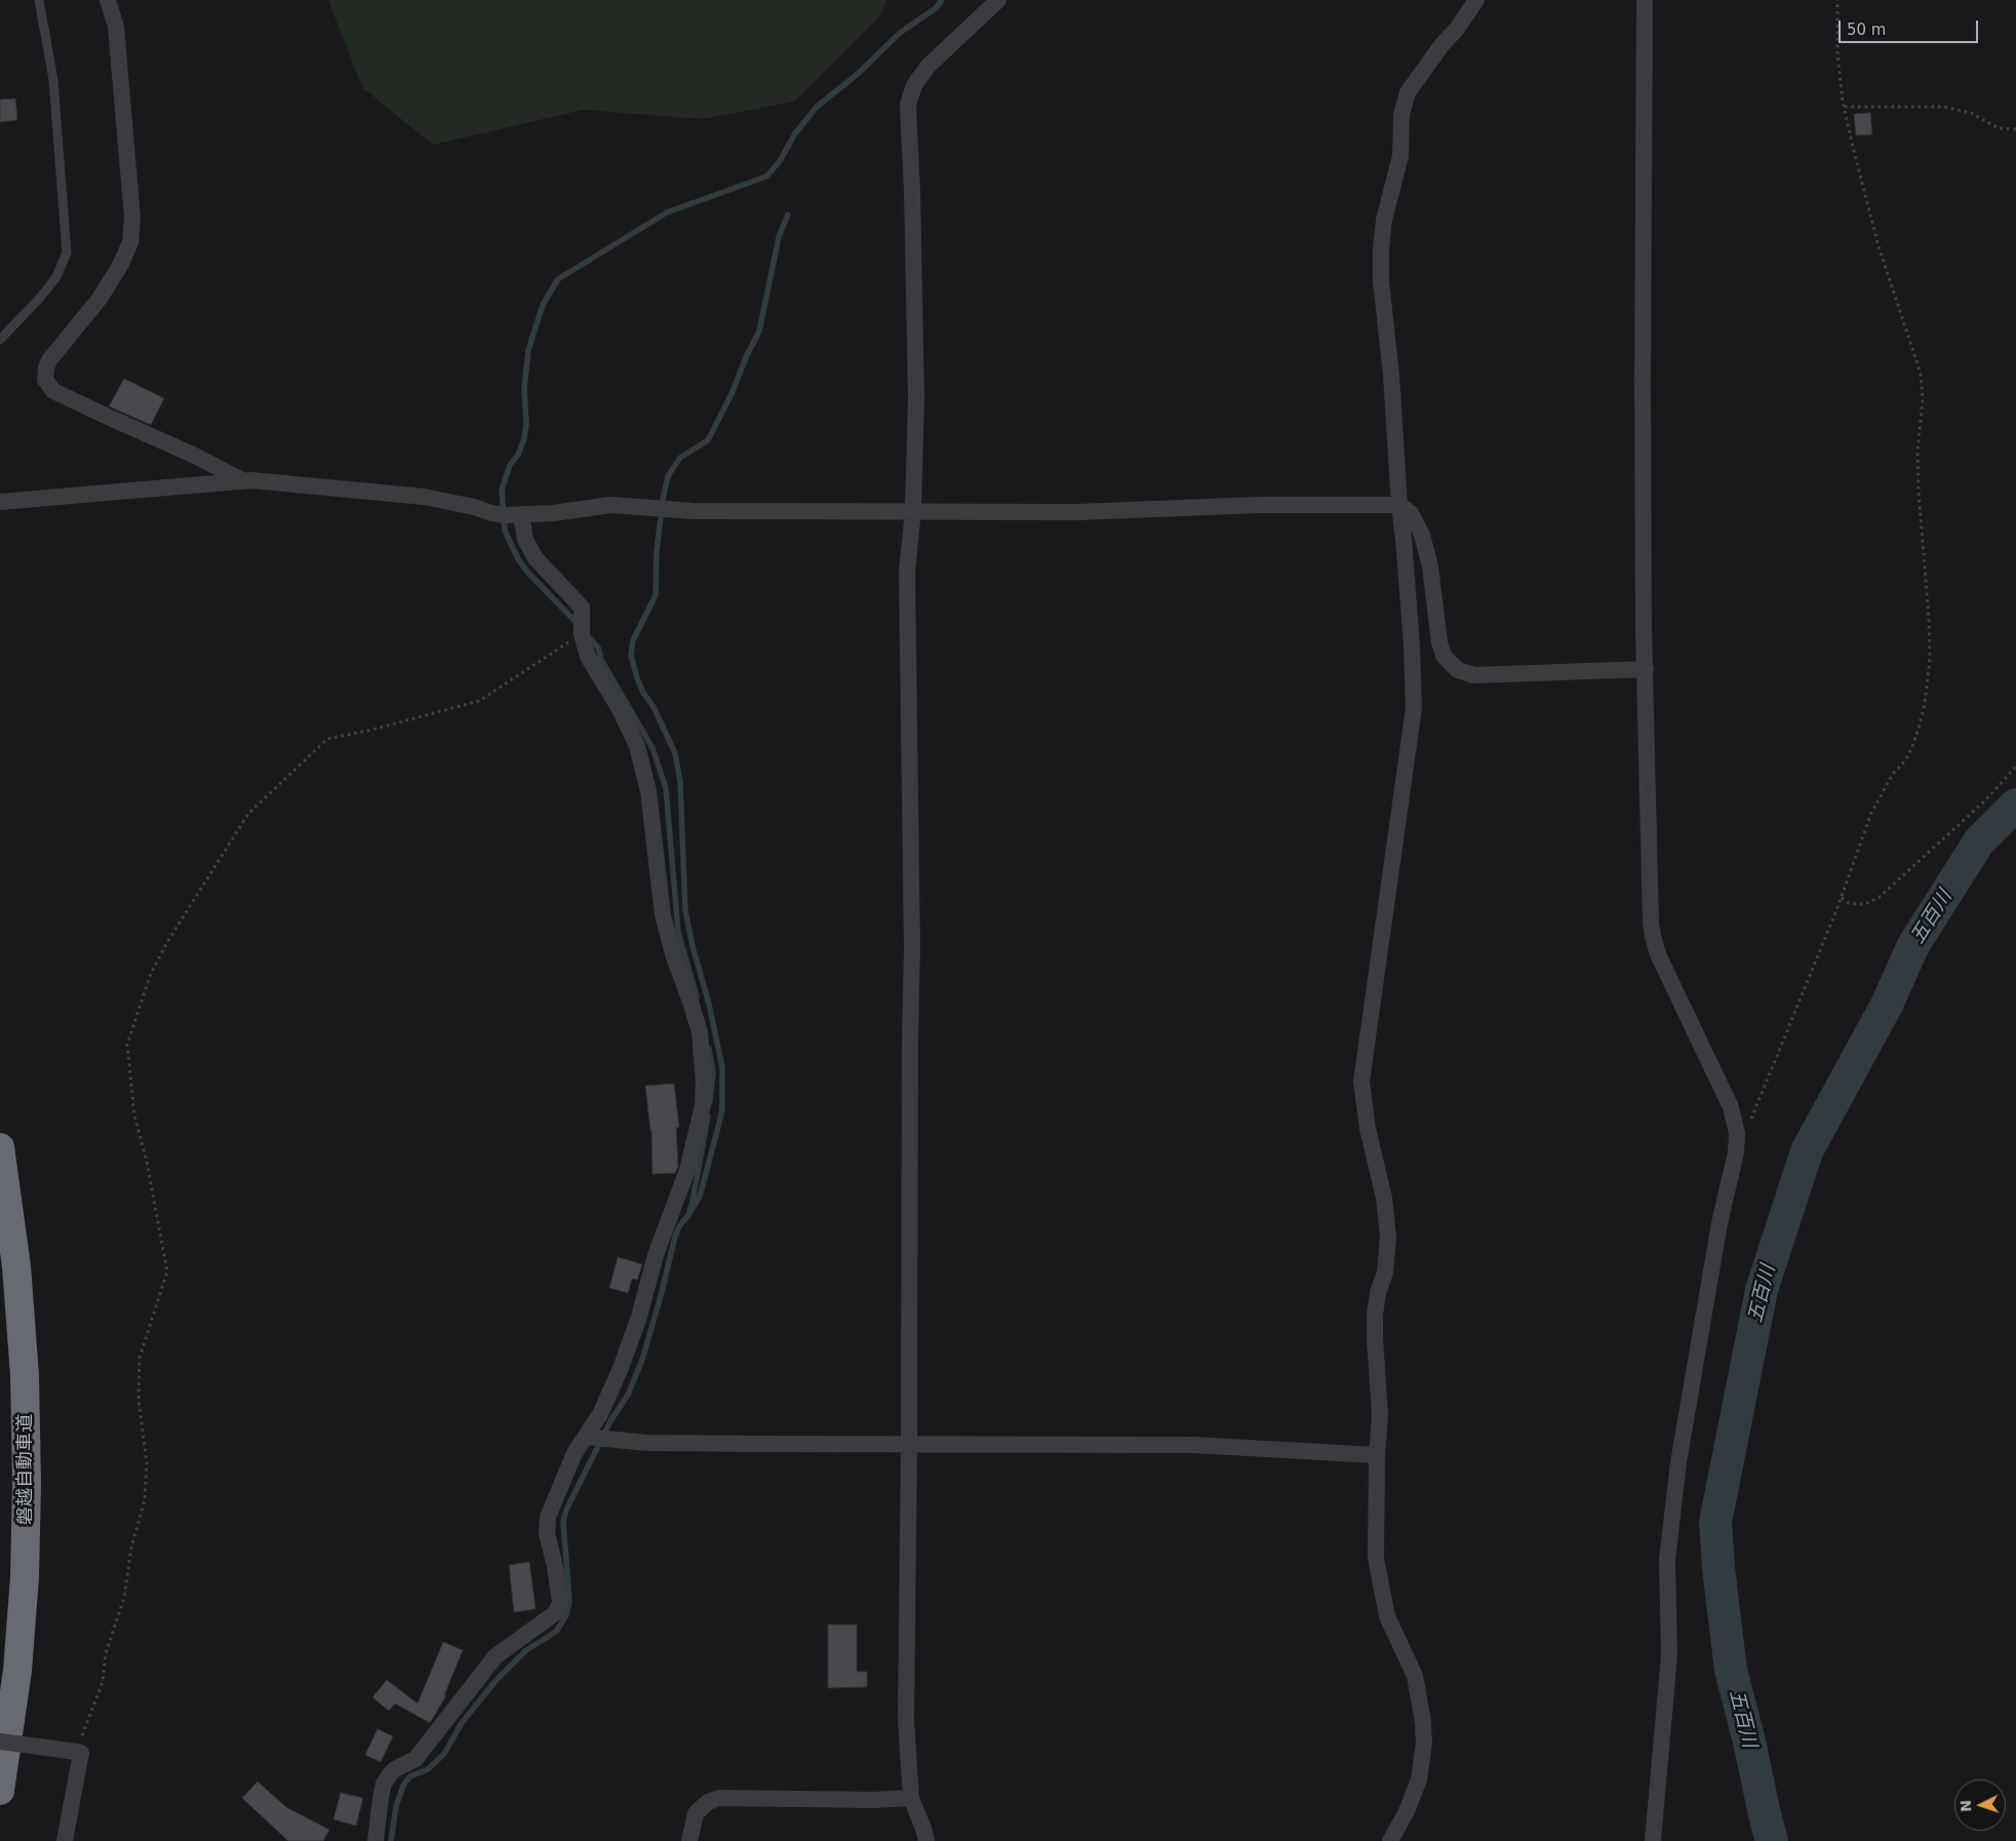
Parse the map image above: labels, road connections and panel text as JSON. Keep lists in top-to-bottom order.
{
  "streets": {
    "highway": ["磐越自動車道"]
  },
  "water": ["五百川"],
  "scale_bar": "50 m",
  "north": "left"
}
